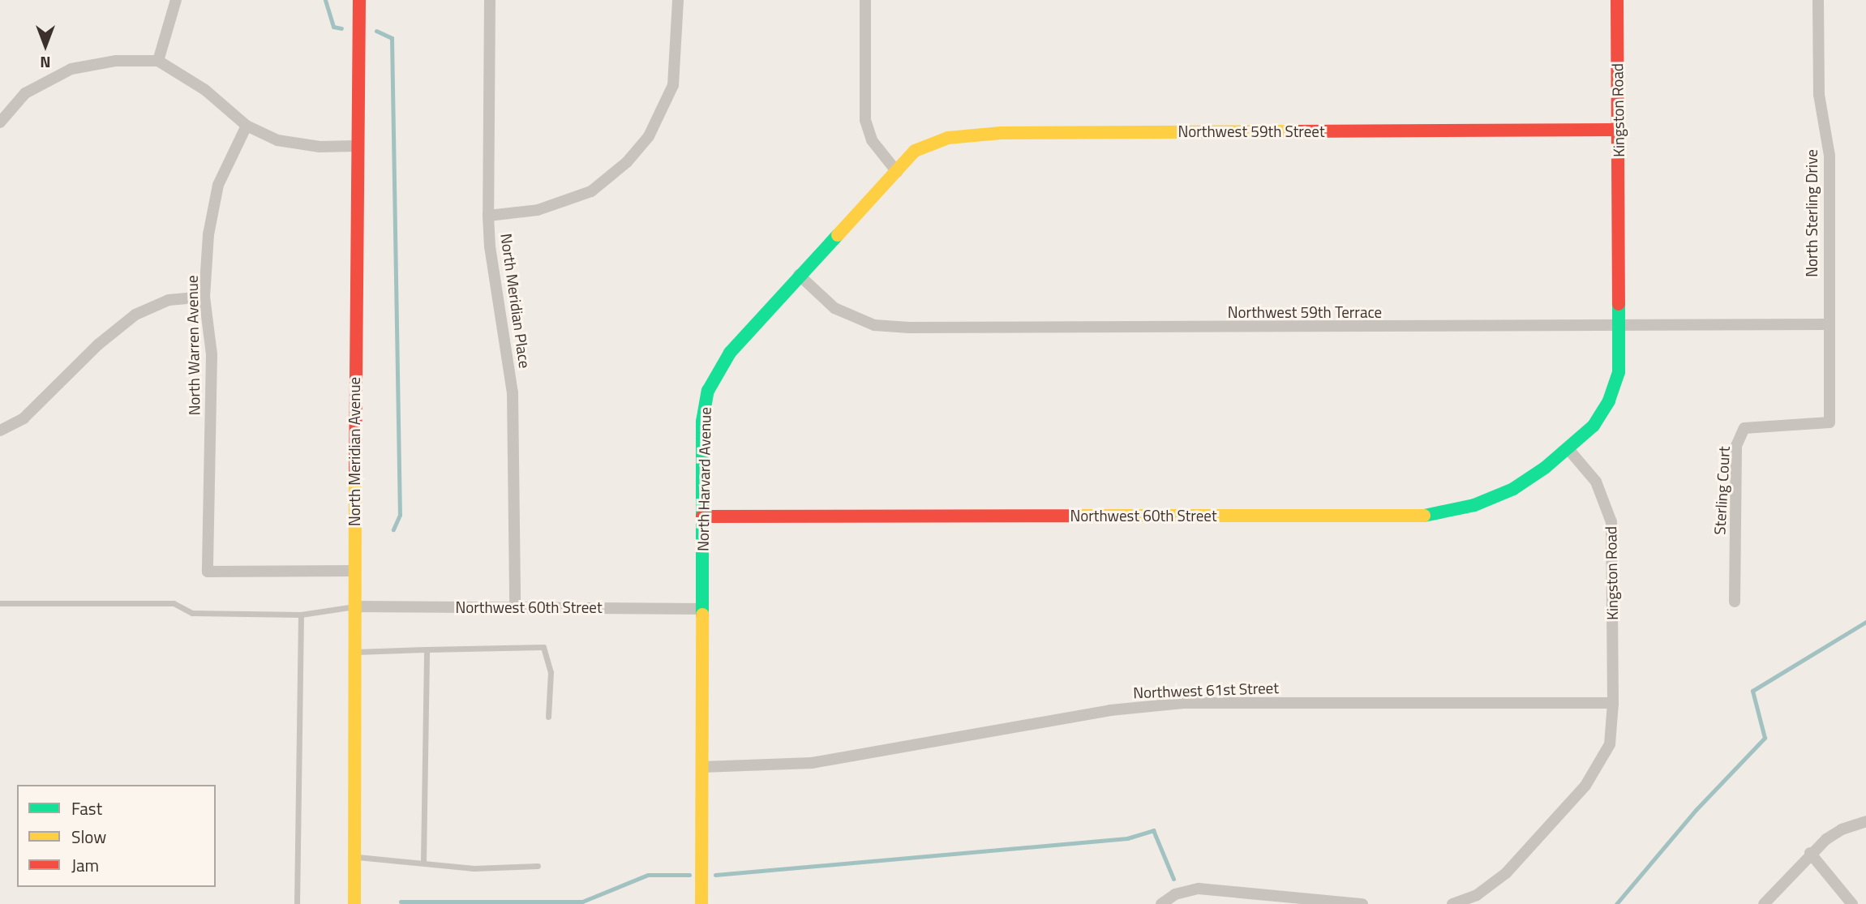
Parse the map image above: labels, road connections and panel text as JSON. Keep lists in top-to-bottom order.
{
  "streets": {
    "street": [
      "Kingston Road",
      "Northwest 59th Street",
      "North Sterling Drive",
      "North Meridian Place",
      "Northwest 59th Terrace",
      "North Warren Avenue",
      "North Meridian Avenue",
      "North Harvard Avenue",
      "Sterling Court",
      "Northwest 60th Street",
      "Northwest 61st Street"
    ]
  },
  "crossings": [
    ["Kingston Road", "Northwest 59th Street"],
    ["Kingston Road", "Northwest 59th Terrace"],
    ["Kingston Road", "Northwest 60th Street"],
    ["Kingston Road", "Northwest 61st Street"],
    ["Northwest 59th Street", "North Harvard Avenue"],
    ["North Sterling Drive", "Northwest 59th Terrace"],
    ["North Sterling Drive", "Sterling Court"],
    ["North Meridian Place", "Northwest 60th Street"],
    ["Northwest 59th Terrace", "North Harvard Avenue"],
    ["Northwest 59th Terrace", "Sterling Court"],
    ["North Warren Avenue", "North Meridian Avenue"],
    ["North Meridian Avenue", "Northwest 60th Street"],
    ["North Harvard Avenue", "Northwest 60th Street"],
    ["North Harvard Avenue", "Northwest 61st Street"]
  ],
  "legend": ["Fast", "Slow", "Jam"],
  "north": "bottom"
}
